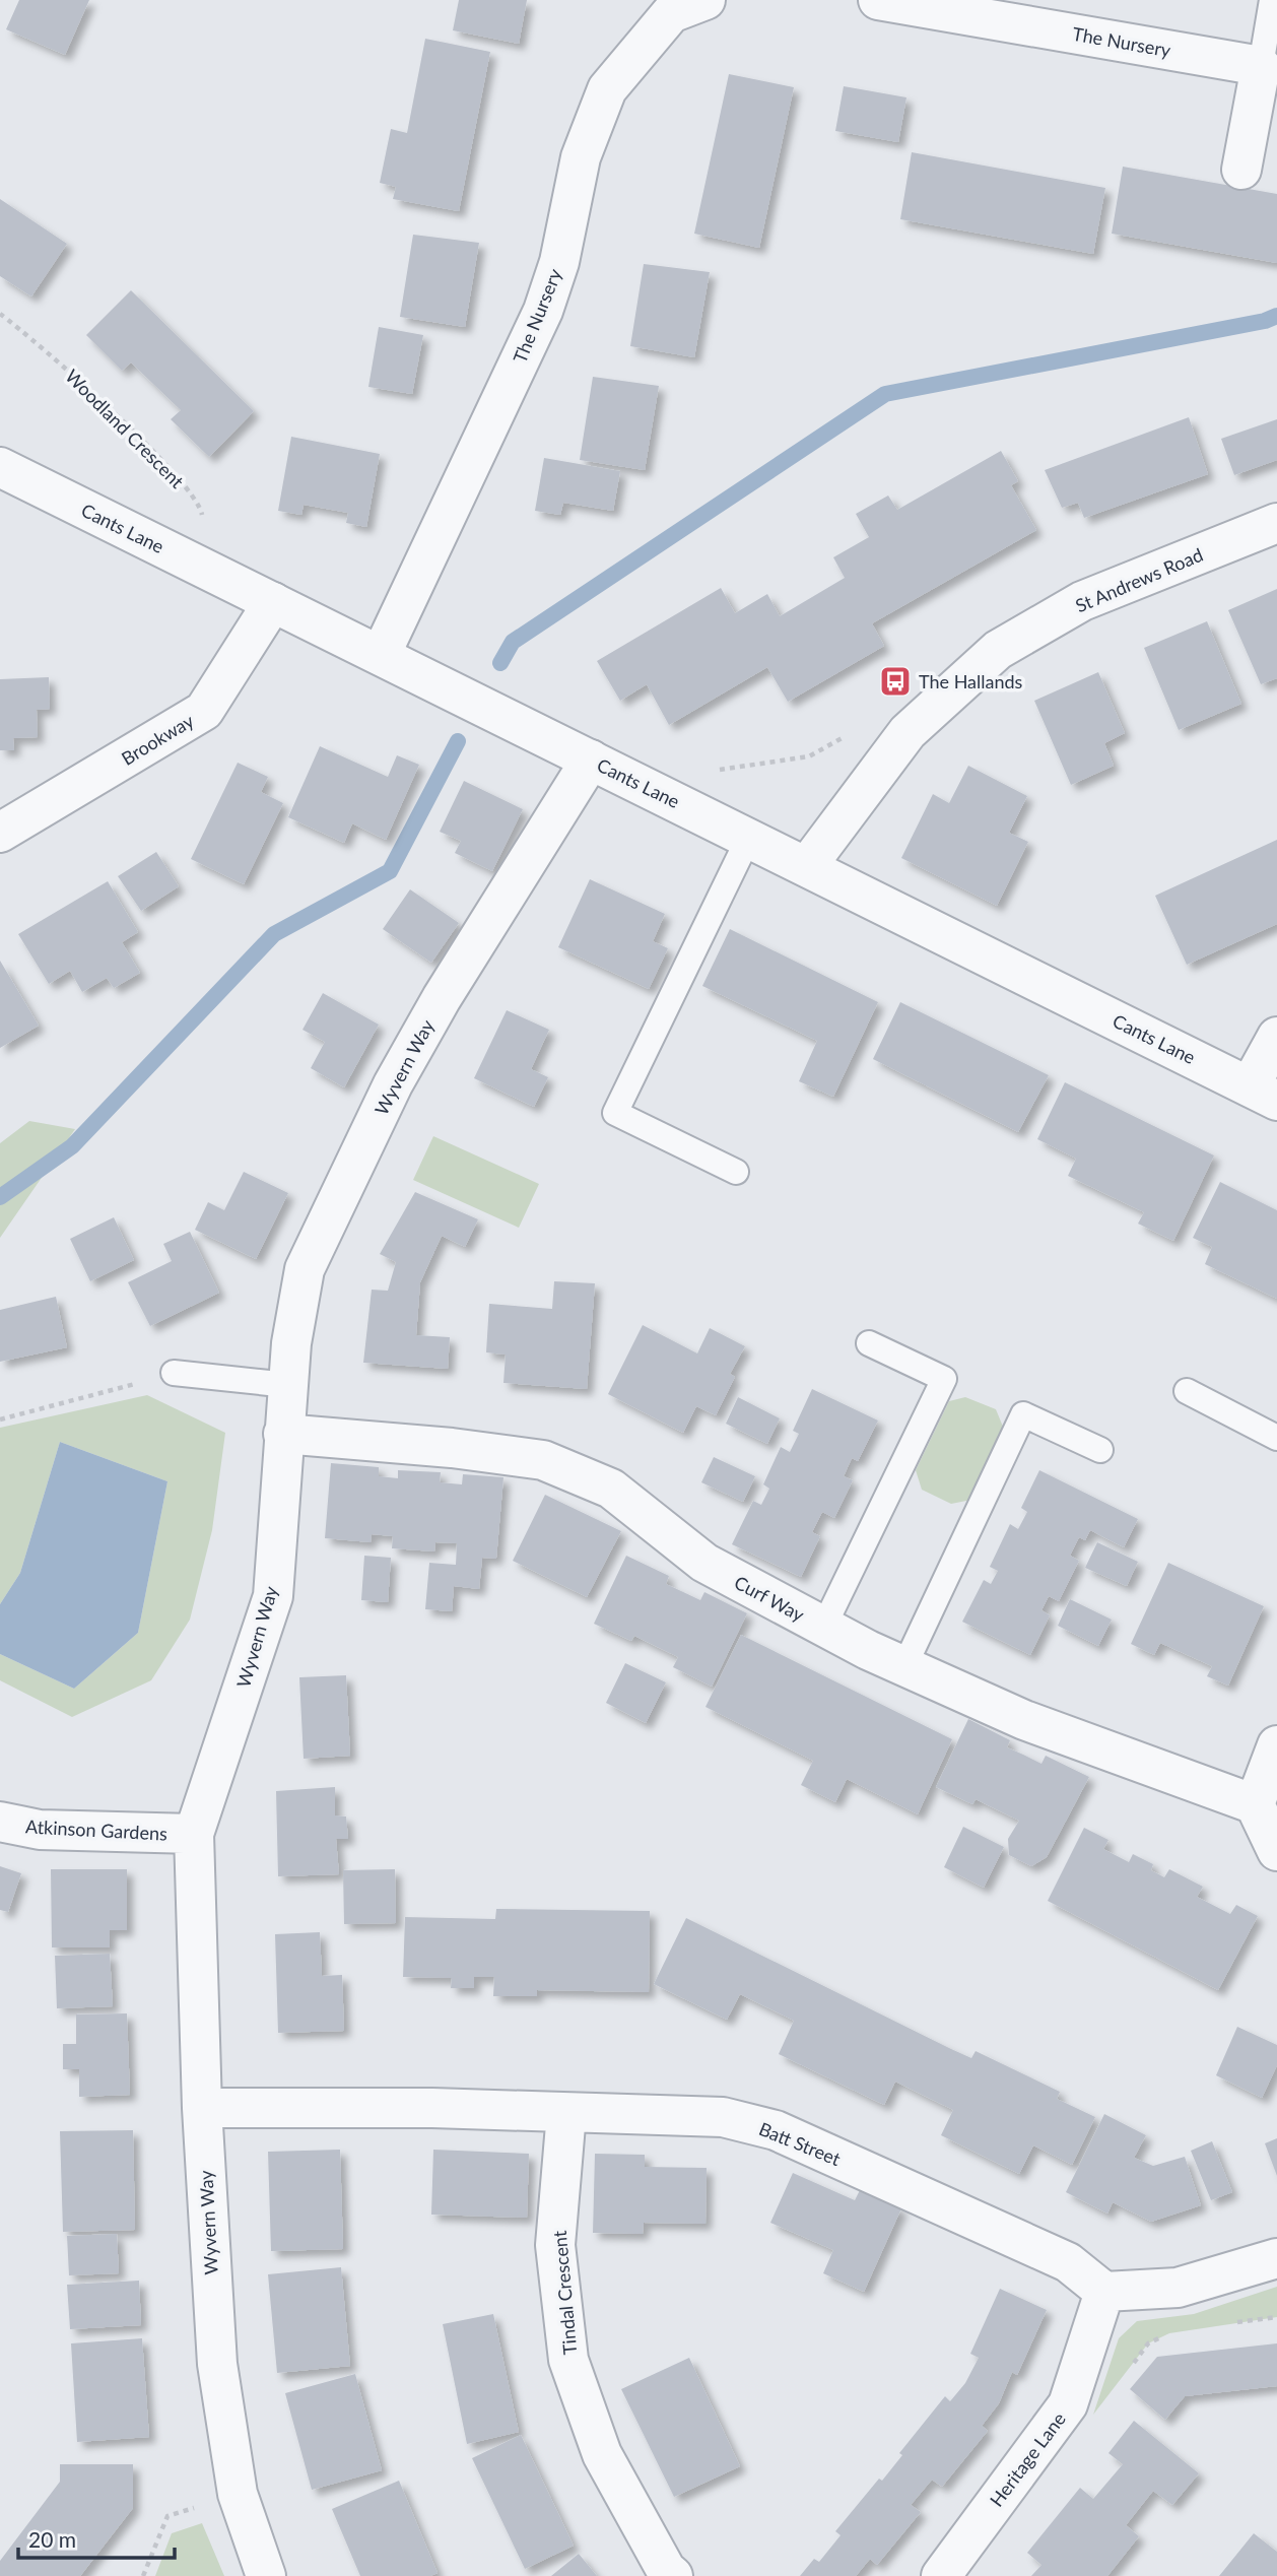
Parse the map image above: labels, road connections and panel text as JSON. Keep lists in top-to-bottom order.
{
  "streets": {
    "street": [
      "The Nursery",
      "Cants Lane",
      "St Andrews Road",
      "Brookway",
      "Wyvern Way",
      "Curf Way",
      "Atkinson Gardens",
      "Batt Street",
      "Tindal Crescent",
      "Heritage Lane"
    ],
    "path": ["Woodland Crescent"]
  },
  "crossings": [
    ["The Nursery", "Cants Lane"],
    ["Woodland Crescent", "Cants Lane"],
    ["Cants Lane", "St Andrews Road"],
    ["Cants Lane", "Brookway"],
    ["Cants Lane", "Wyvern Way"],
    ["Wyvern Way", "Curf Way"],
    ["Wyvern Way", "Atkinson Gardens"],
    ["Wyvern Way", "Batt Street"],
    ["Batt Street", "Tindal Crescent"],
    ["Batt Street", "Heritage Lane"]
  ],
  "places": {
    "bus stop": ["The Hallands"]
  },
  "scale_bar": "20 m"
}
